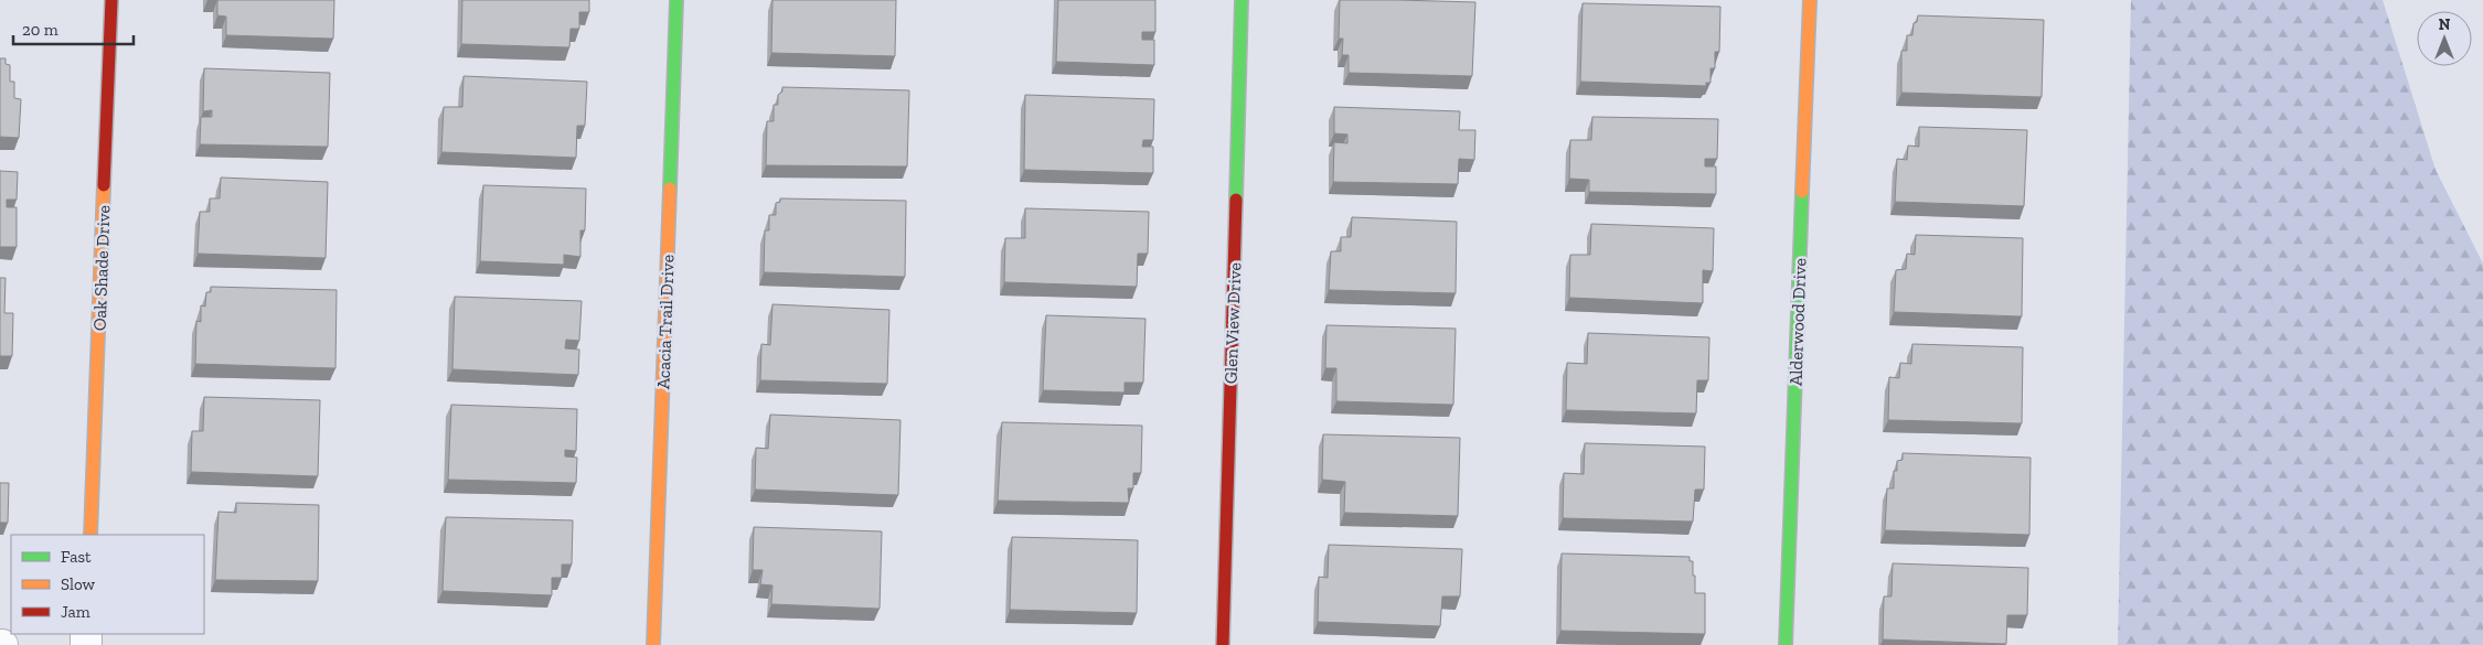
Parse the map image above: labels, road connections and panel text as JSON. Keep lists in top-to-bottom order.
{
  "streets": {
    "street": [
      "Oak Shade Drive",
      "Acacia Trail Drive",
      "Alderwood Drive",
      "Glen View Drive"
    ]
  },
  "legend": ["Fast", "Slow", "Jam"],
  "scale_bar": "20 m",
  "north": "top"
}
